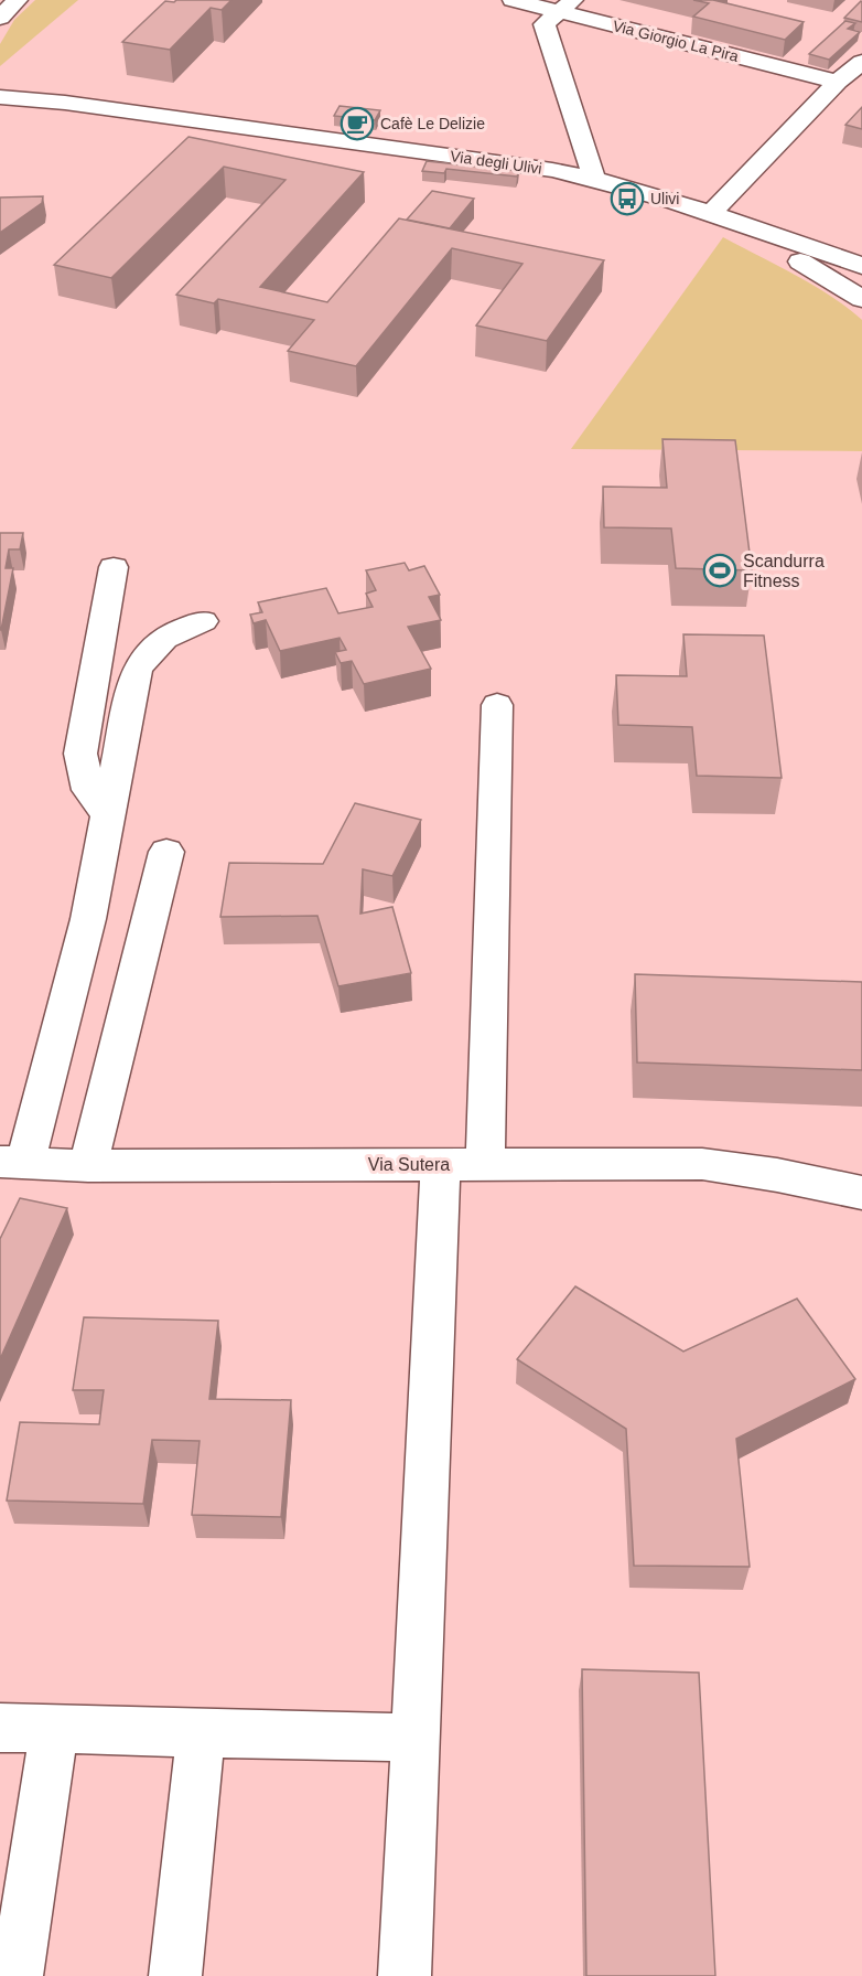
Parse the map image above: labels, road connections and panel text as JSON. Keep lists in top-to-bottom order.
{
  "streets": {
    "street": ["Via Giorgio La Pira", "Via degli Ulivi", "Via Sutera"]
  },
  "places": {
    "cafe": ["Cafè Le Delizie"],
    "bus stop": ["Ulivi"],
    "sports": ["Scandurra Fitness"]
  }
}
